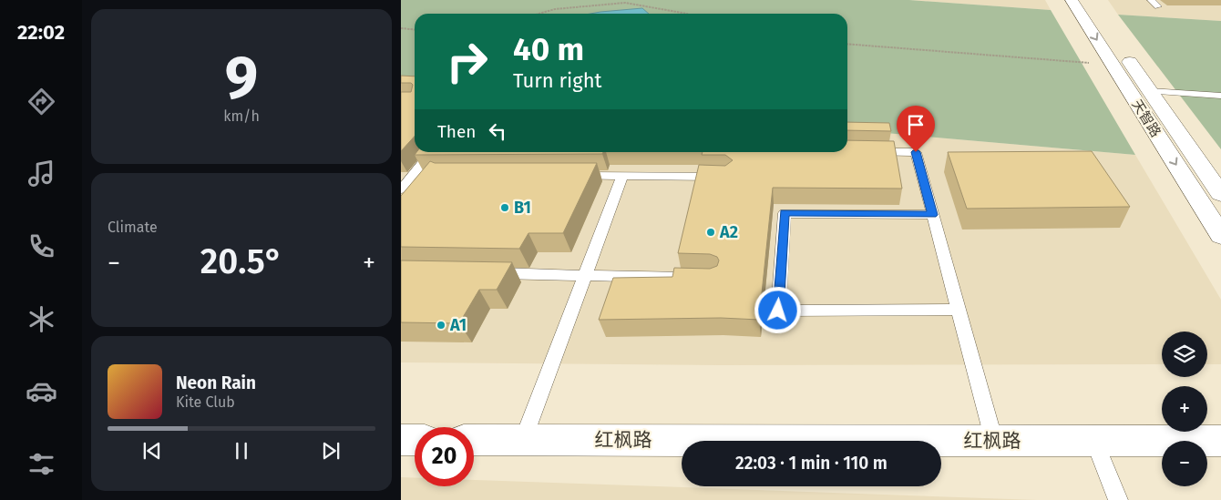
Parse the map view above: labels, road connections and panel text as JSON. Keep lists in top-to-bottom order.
{
  "streets": {
    "street": ["天智路", "红枫路"]
  },
  "places": ["B1", "A2", "A1"],
  "page": {
    "tabs": "22:02",
    "tile": [
      ["9", "km/h"],
      "Climate"
    ],
    "turn": ["40 m", "Turn right"],
    "then": "Then",
    "heat": ["−", "20.5°", "+"],
    "map_buttons": ["+", "−"],
    "song": ["Neon Rain", "Kite Club"],
    "limit": "20",
    "trip": "22:03 · 1 min · 110 m"
  }
}
